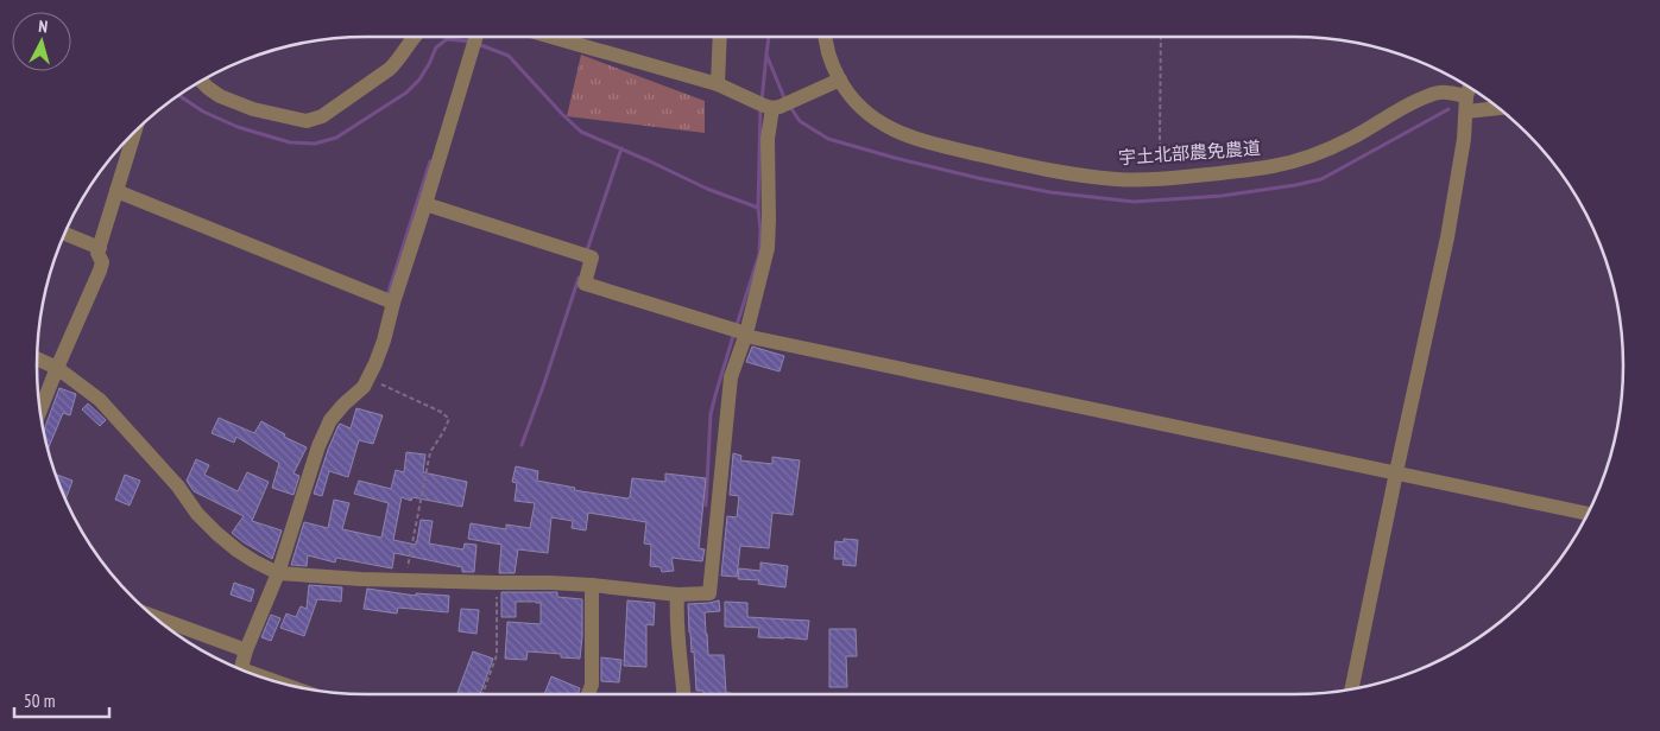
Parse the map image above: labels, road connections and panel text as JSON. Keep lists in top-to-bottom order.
{
  "streets": {
    "street": ["宇土北部農免農道"]
  },
  "scale_bar": "50 m",
  "north": "top"
}
